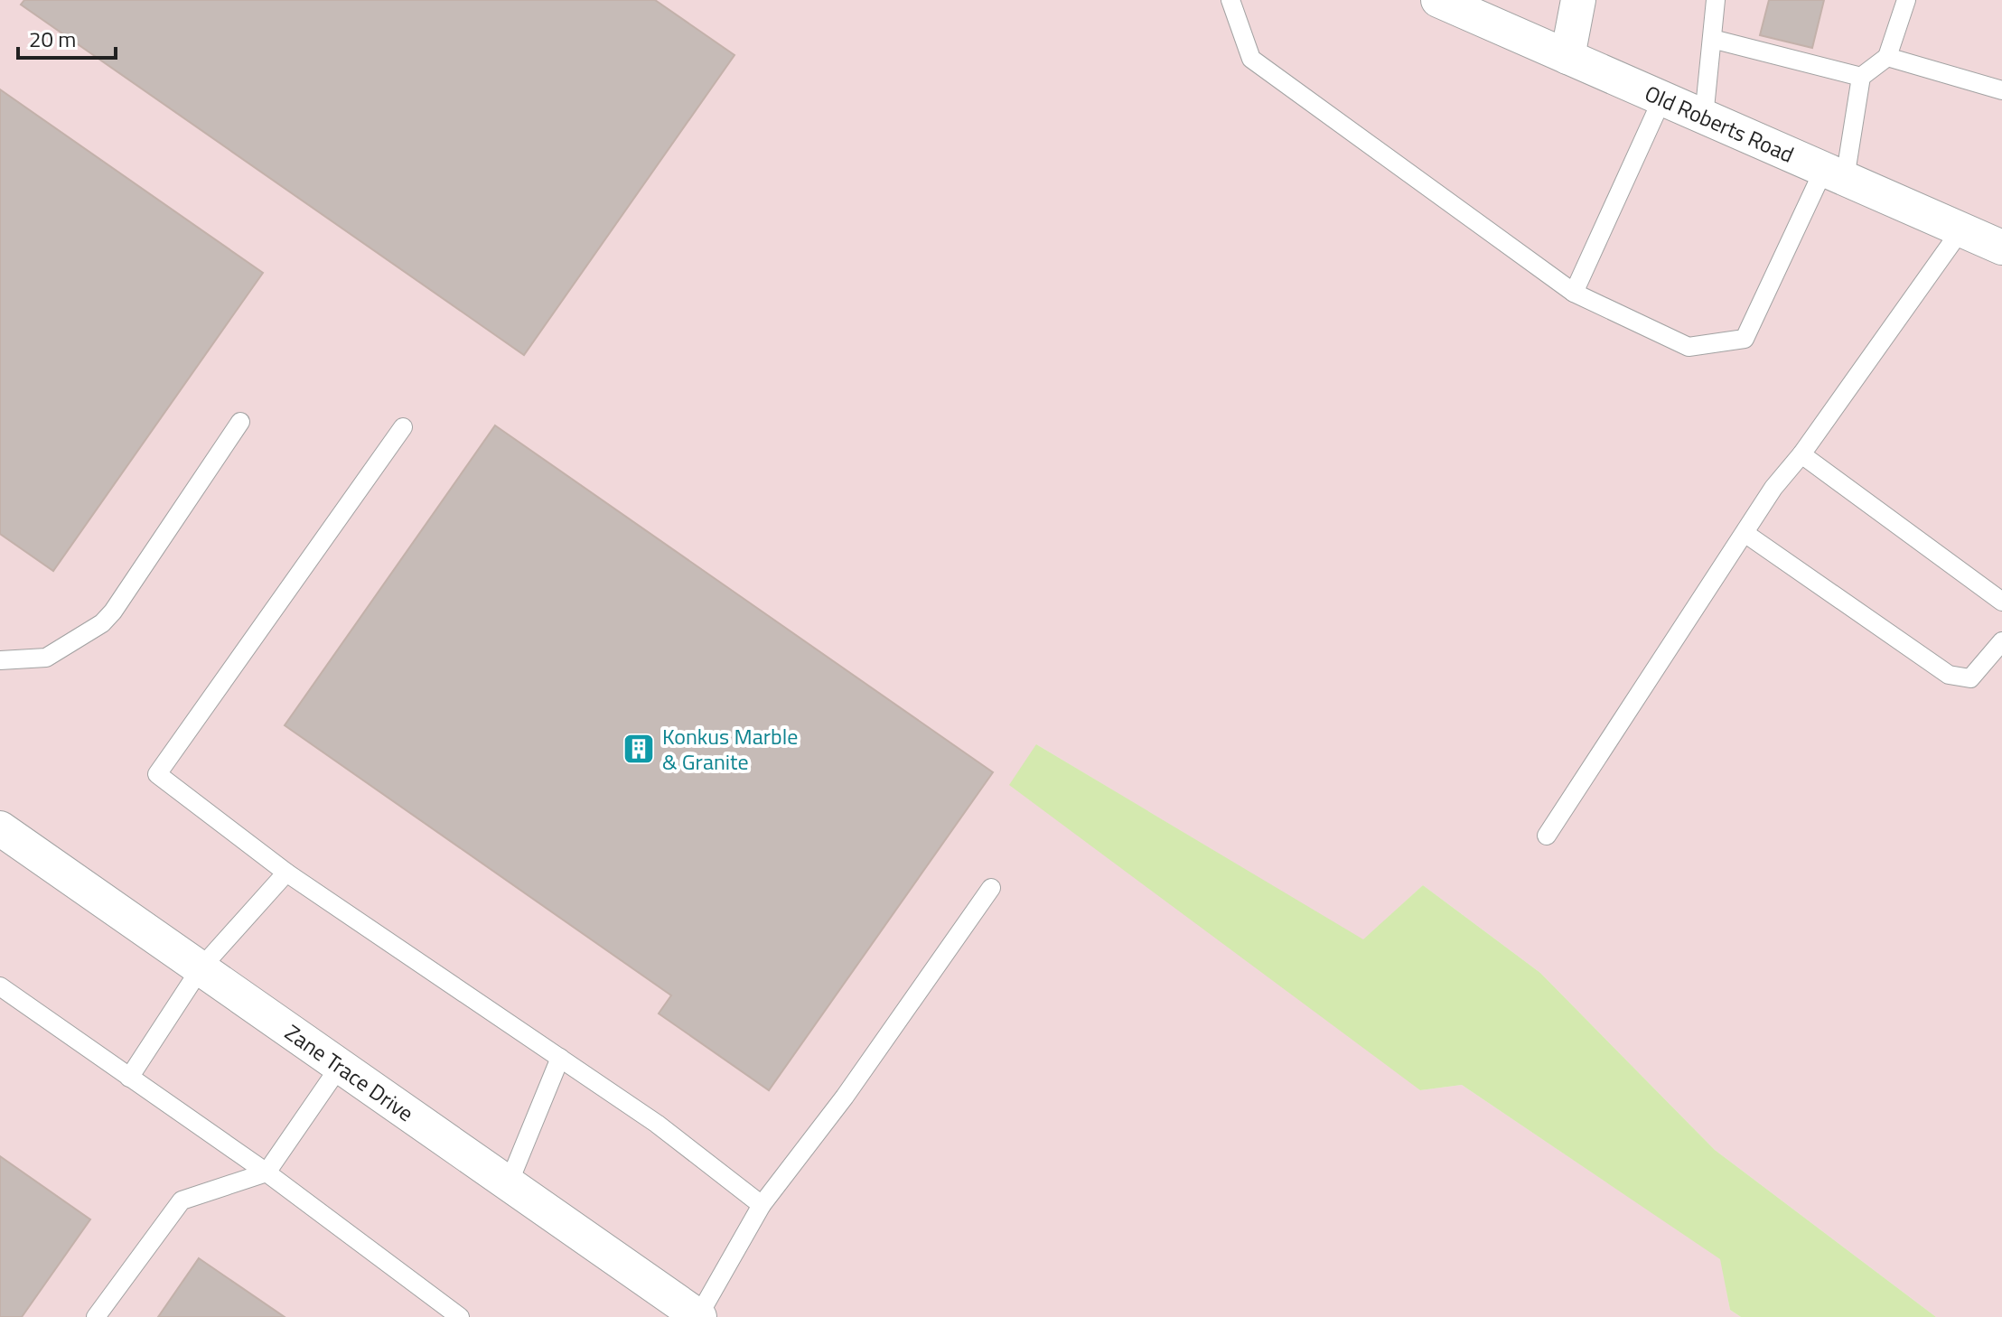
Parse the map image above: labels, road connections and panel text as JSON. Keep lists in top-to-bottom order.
{
  "streets": {
    "street": ["Old Roberts Road", "Zane Trace Drive"]
  },
  "places": {
    "building": ["Konkus Marble & Granite"]
  },
  "scale_bar": "20 m"
}
